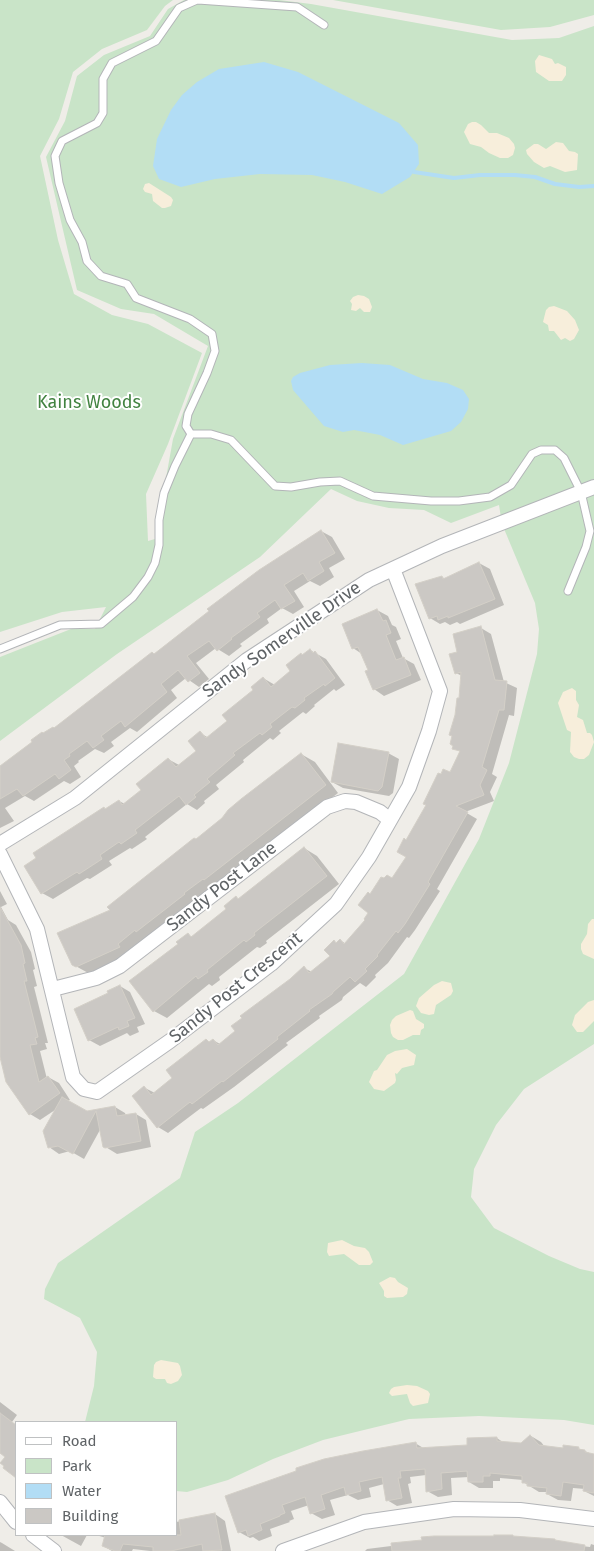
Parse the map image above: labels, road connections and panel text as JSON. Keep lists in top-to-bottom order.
{
  "streets": {
    "street": ["Sandy Somerville Drive", "Sandy Post Lane", "Sandy Post Crescent"]
  },
  "crossings": [
    ["Sandy Somerville Drive", "Sandy Post Crescent"],
    ["Sandy Post Lane", "Sandy Post Crescent"]
  ],
  "parks": ["Kains Woods"],
  "legend": [
    "Road",
    "Park",
    "Water",
    "Building"
  ]
}
